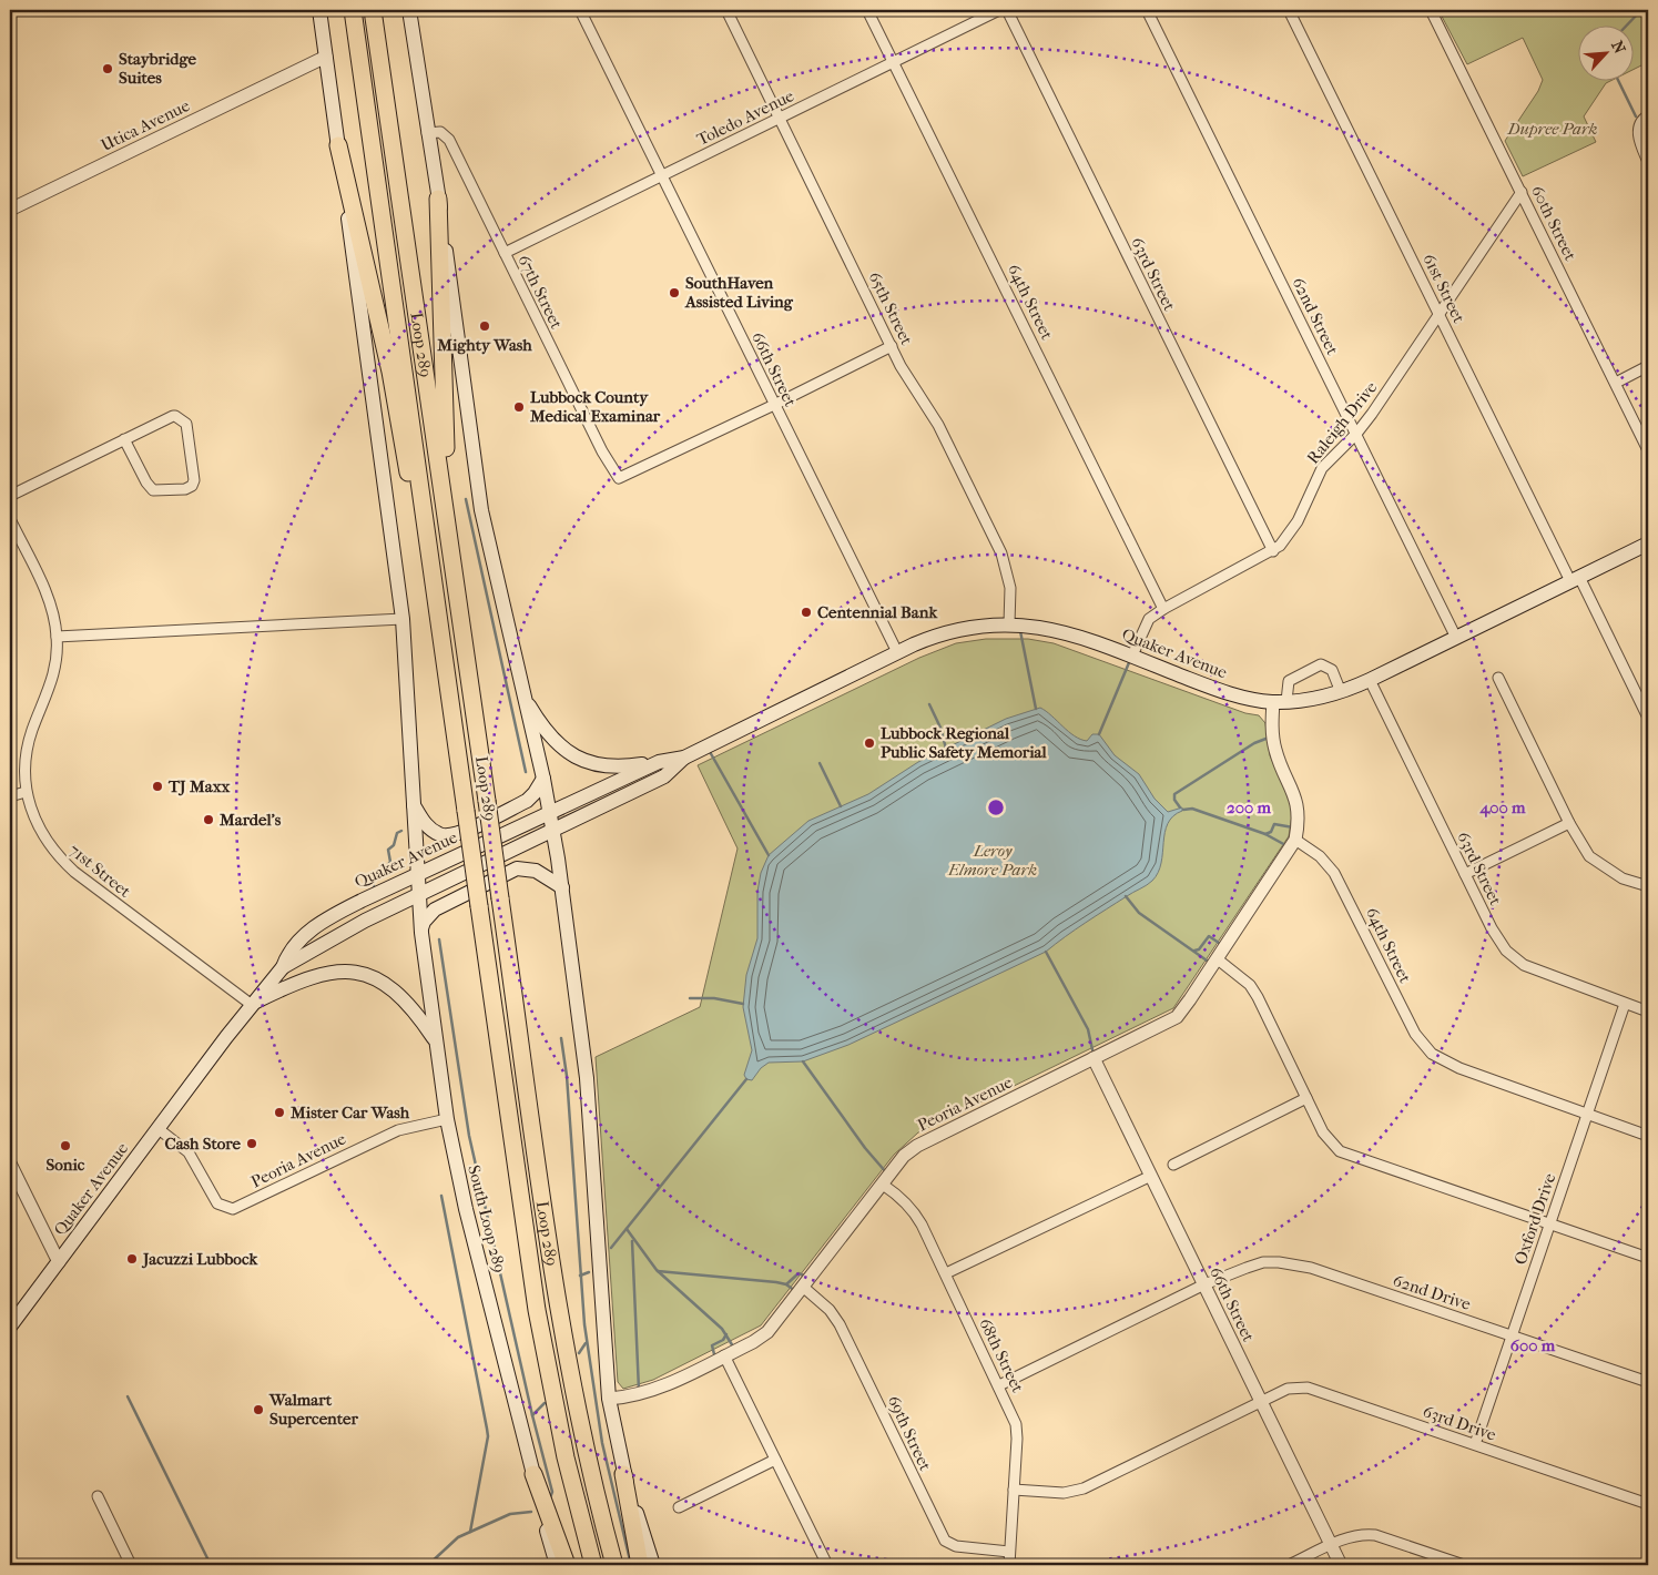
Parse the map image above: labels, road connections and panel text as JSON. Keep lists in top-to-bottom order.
{
  "streets": {
    "highway": ["Loop 289"],
    "main road": ["Quaker Avenue", "South Loop 289"],
    "street": [
      "Toledo Avenue",
      "Utica Avenue",
      "60th Street",
      "63rd Street",
      "61st Street",
      "67th Street",
      "64th Street",
      "65th Street",
      "62nd Street",
      "66th Street",
      "Raleigh Drive",
      "71st Street",
      "Peoria Avenue",
      "Oxford Drive",
      "62nd Drive",
      "68th Street",
      "63rd Drive",
      "69th Street"
    ]
  },
  "crossings": [
    ["Toledo Avenue", "67th Street"],
    ["Toledo Avenue", "64th Street"],
    ["Toledo Avenue", "65th Street"],
    ["Toledo Avenue", "66th Street"],
    ["Utica Avenue", "South Loop 289"],
    ["60th Street", "Raleigh Drive"],
    ["63rd Street", "Raleigh Drive"],
    ["63rd Street", "Quaker Avenue"],
    ["63rd Street", "Oxford Drive"],
    ["61st Street", "Raleigh Drive"],
    ["61st Street", "Quaker Avenue"],
    ["67th Street", "66th Street"],
    ["64th Street", "Raleigh Drive"],
    ["64th Street", "Peoria Avenue"],
    ["64th Street", "Oxford Drive"],
    ["65th Street", "Quaker Avenue"],
    ["62nd Street", "Raleigh Drive"],
    ["62nd Street", "Quaker Avenue"],
    ["66th Street", "Quaker Avenue"],
    ["66th Street", "Peoria Avenue"],
    ["66th Street", "62nd Drive"],
    ["66th Street", "63rd Drive"],
    ["Raleigh Drive", "Quaker Avenue"],
    ["Quaker Avenue", "71st Street"],
    ["Quaker Avenue", "Peoria Avenue"],
    ["Quaker Avenue", "South Loop 289"],
    ["Peoria Avenue", "South Loop 289"],
    ["Peoria Avenue", "68th Street"],
    ["Peoria Avenue", "69th Street"],
    ["Oxford Drive", "62nd Drive"],
    ["Oxford Drive", "63rd Drive"],
    ["62nd Drive", "68th Street"],
    ["68th Street", "63rd Drive"],
    ["68th Street", "69th Street"]
  ],
  "parks": ["Dupree Park", "Leroy Elmore Park"],
  "places": [
    "Staybridge Suites",
    "SouthHaven Assisted Living",
    "Mighty Wash",
    "Lubbock County Medical Examinar",
    "Centennial Bank",
    "Lubbock Regional Public Safety Memorial",
    "TJ Maxx",
    "Mardel's",
    "Mister Car Wash",
    "Cash Store",
    "Sonic",
    "Jacuzzi Lubbock",
    "Walmart Supercenter"
  ],
  "north": "top right",
  "rings": ["200 m", "400 m", "600 m"]
}
